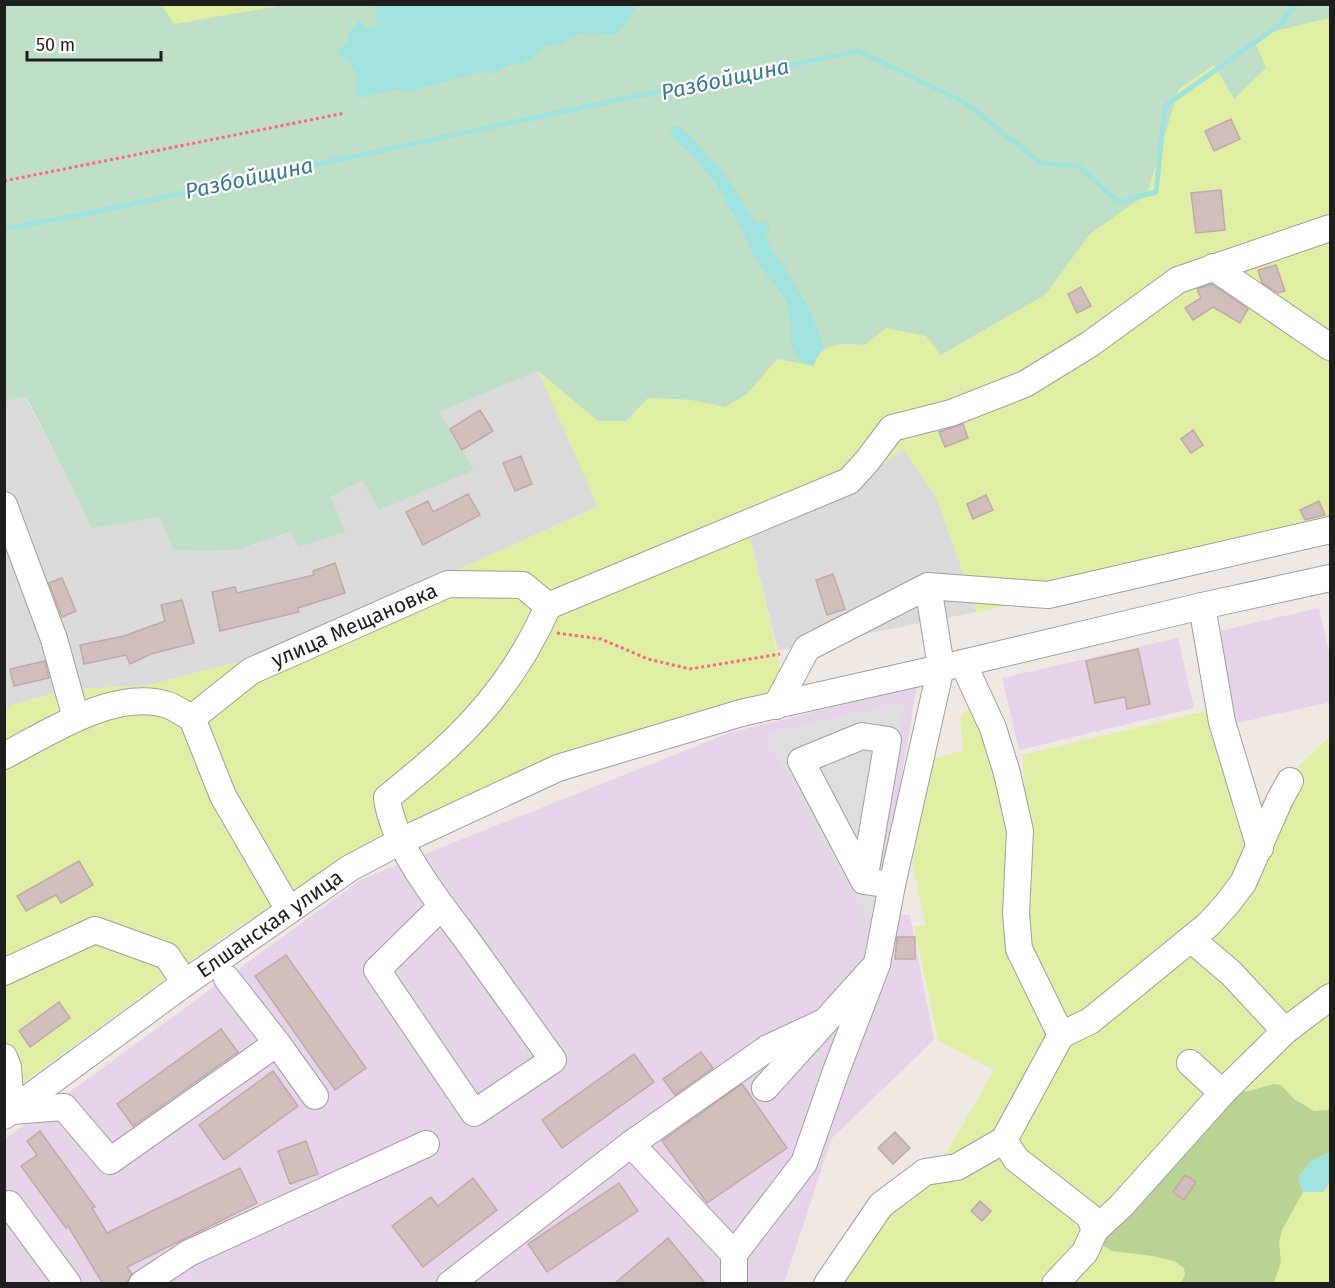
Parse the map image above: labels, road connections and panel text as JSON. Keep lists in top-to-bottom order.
{
  "streets": {
    "street": ["улица Мещановка", "Елшанская улица"]
  },
  "water": ["Разбойщина"],
  "scale_bar": "50 m"
}
